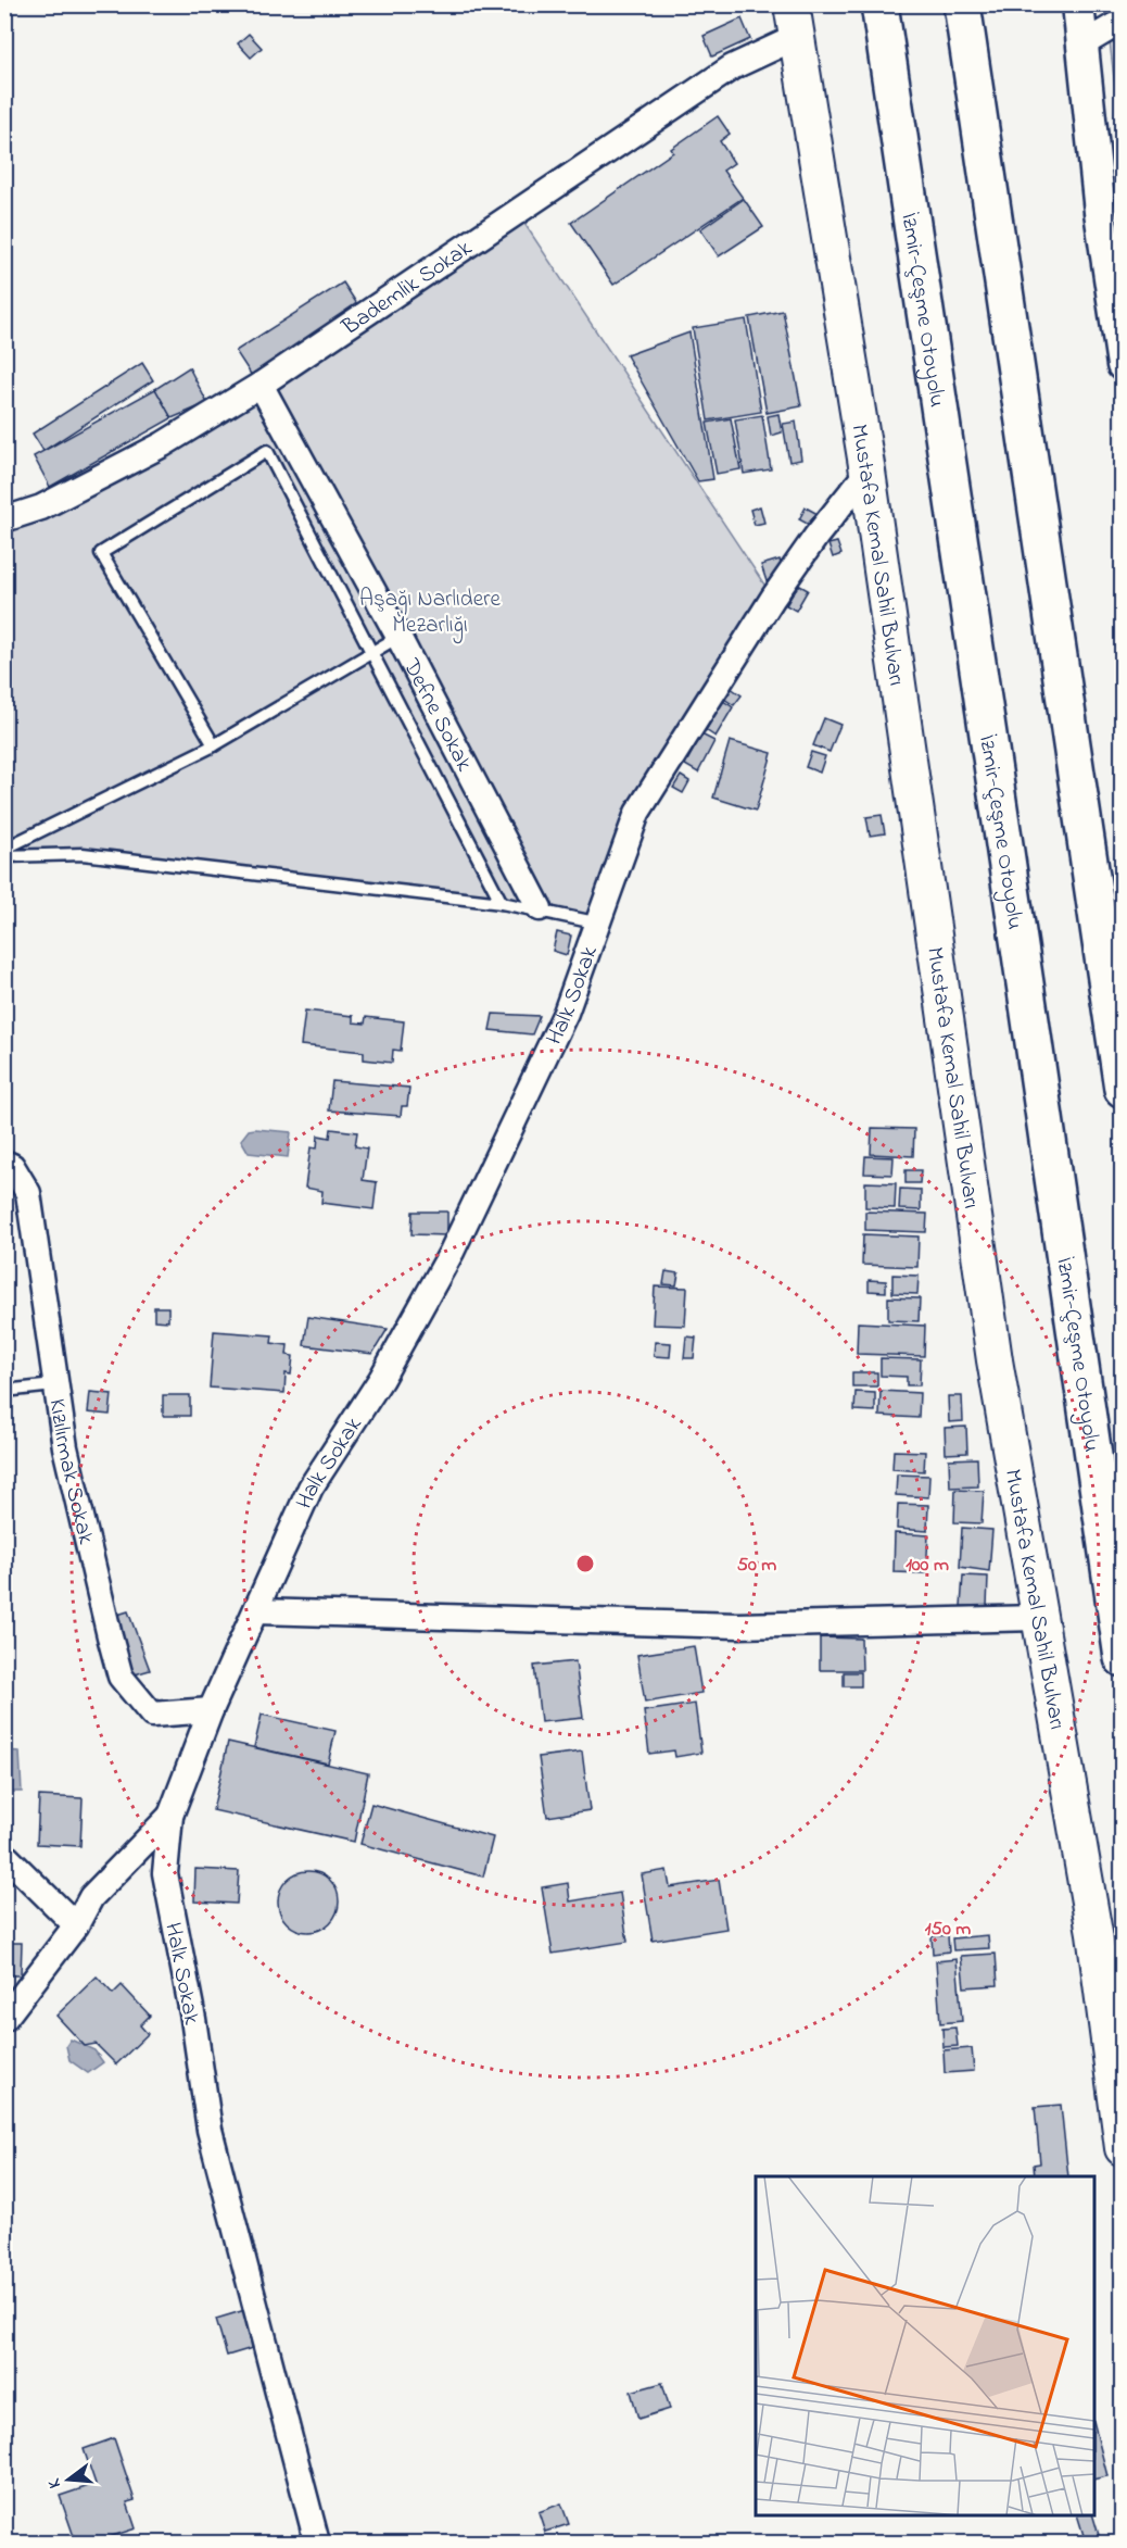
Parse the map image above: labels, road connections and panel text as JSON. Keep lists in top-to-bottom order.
{
  "streets": {
    "highway": ["İzmir-Çeşme Otoyolu"],
    "main road": ["Mustafa Kemal Sahil Bulvarı"],
    "street": [
      "Bademlik Sokak",
      "Defne Sokak",
      "Halk Sokak",
      "Kızılırmak Sokak"
    ]
  },
  "crossings": [
    ["Bademlik Sokak", "Mustafa Kemal Sahil Bulvarı"],
    ["Bademlik Sokak", "Defne Sokak"],
    ["Mustafa Kemal Sahil Bulvarı", "Halk Sokak"],
    ["Halk Sokak", "Kızılırmak Sokak"]
  ],
  "parks": ["Aşağı Narlıdere Mezarlığı"],
  "north": "left",
  "rings": ["50 m", "100 m", "150 m"]
}
